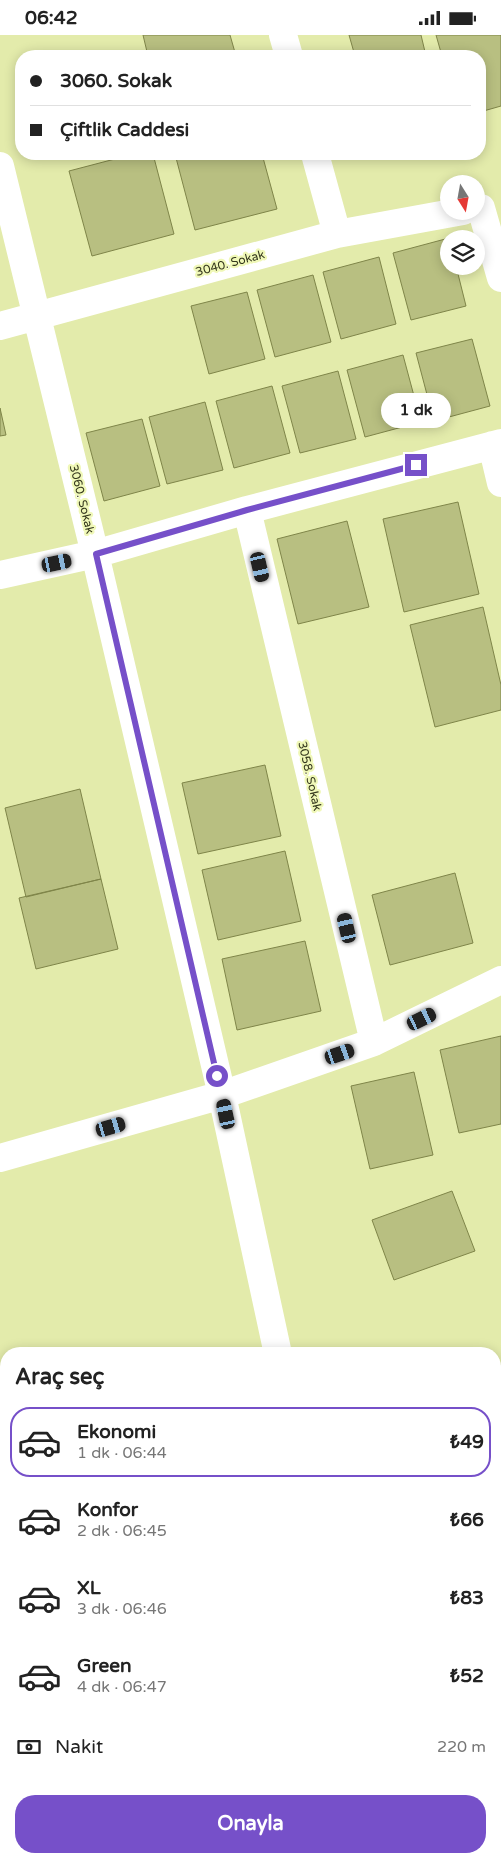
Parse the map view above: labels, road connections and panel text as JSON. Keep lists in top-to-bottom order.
{
  "streets": {
    "street": ["3040. Sokak", "3060. Sokak", "3058. Sokak"]
  },
  "crossings": [
    ["3040. Sokak", "3060. Sokak"]
  ],
  "north": "bottom",
  "page": {
    "status": "06:42",
    "banner": ["3060. Sokak", "Çiftlik Caddesi"],
    "bubble": "1 dk",
    "heading": "Araç seç",
    "list": [
      {
        "name": "Ekonomi",
        "note": "1 dk · 06:44",
        "value": "₺49"
      },
      {
        "name": "Konfor",
        "note": "2 dk · 06:45",
        "value": "₺66"
      },
      {
        "name": "XL",
        "note": "3 dk · 06:46",
        "value": "₺83"
      },
      {
        "name": "Green",
        "note": "4 dk · 06:47",
        "value": "₺52"
      }
    ],
    "pay": ["Nakit", "220 m"],
    "buttons": "Onayla"
  }
}
